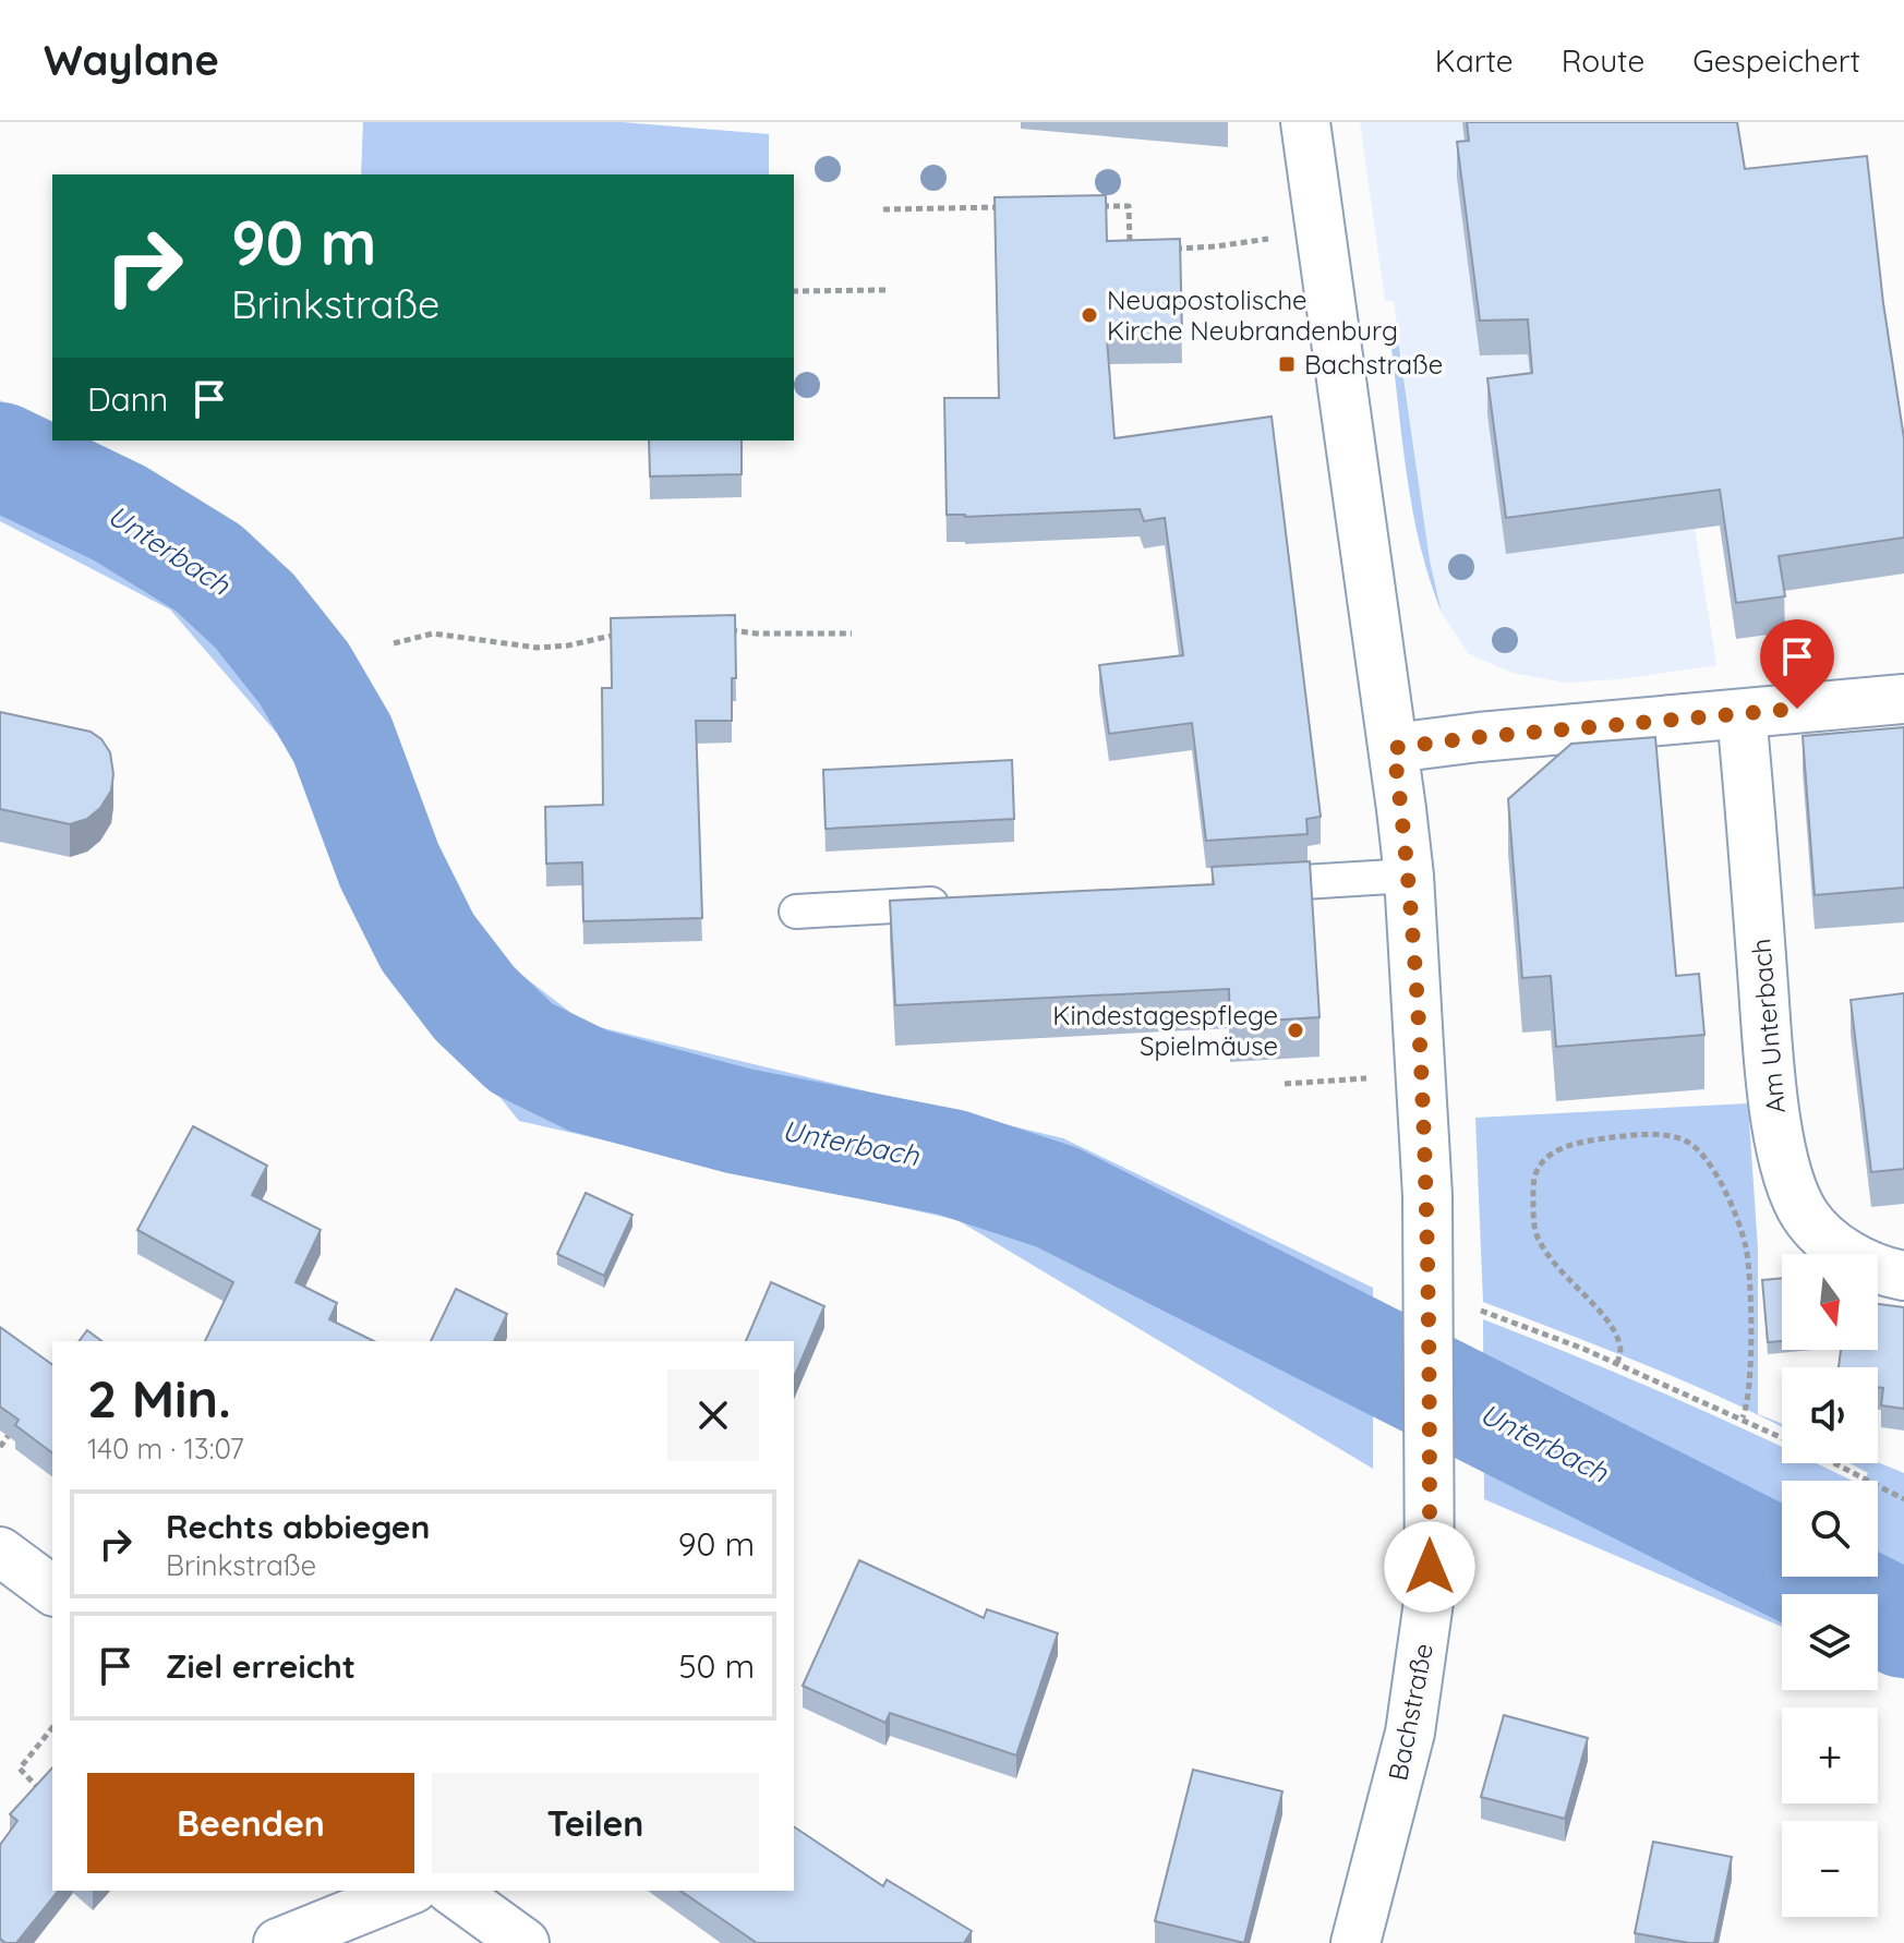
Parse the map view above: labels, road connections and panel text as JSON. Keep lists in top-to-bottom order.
{
  "streets": {
    "street": ["Am Unterbach", "Bachstraße"]
  },
  "water": ["Unterbach"],
  "places": {
    "other": ["Neuapostolische Kirche Neubrandenburg", "Kindestagespflege Spielmäuse"],
    "transit": ["Bachstraße"]
  },
  "north": "bottom",
  "page": {
    "header": "Waylane",
    "nav": ["Karte", "Route", "Gespeichert"],
    "turn": ["90 m", "Brinkstraße"],
    "then": "Dann",
    "map_buttons": ["+", "−"],
    "heading": ["2 Min.", "140 m · 13:07"],
    "list": [
      {
        "name": "Rechts abbiegen",
        "note": "Brinkstraße",
        "value": "90 m"
      },
      {
        "name": "Ziel erreicht",
        "value": "50 m"
      }
    ],
    "buttons": ["Beenden", "Teilen"]
  }
}
